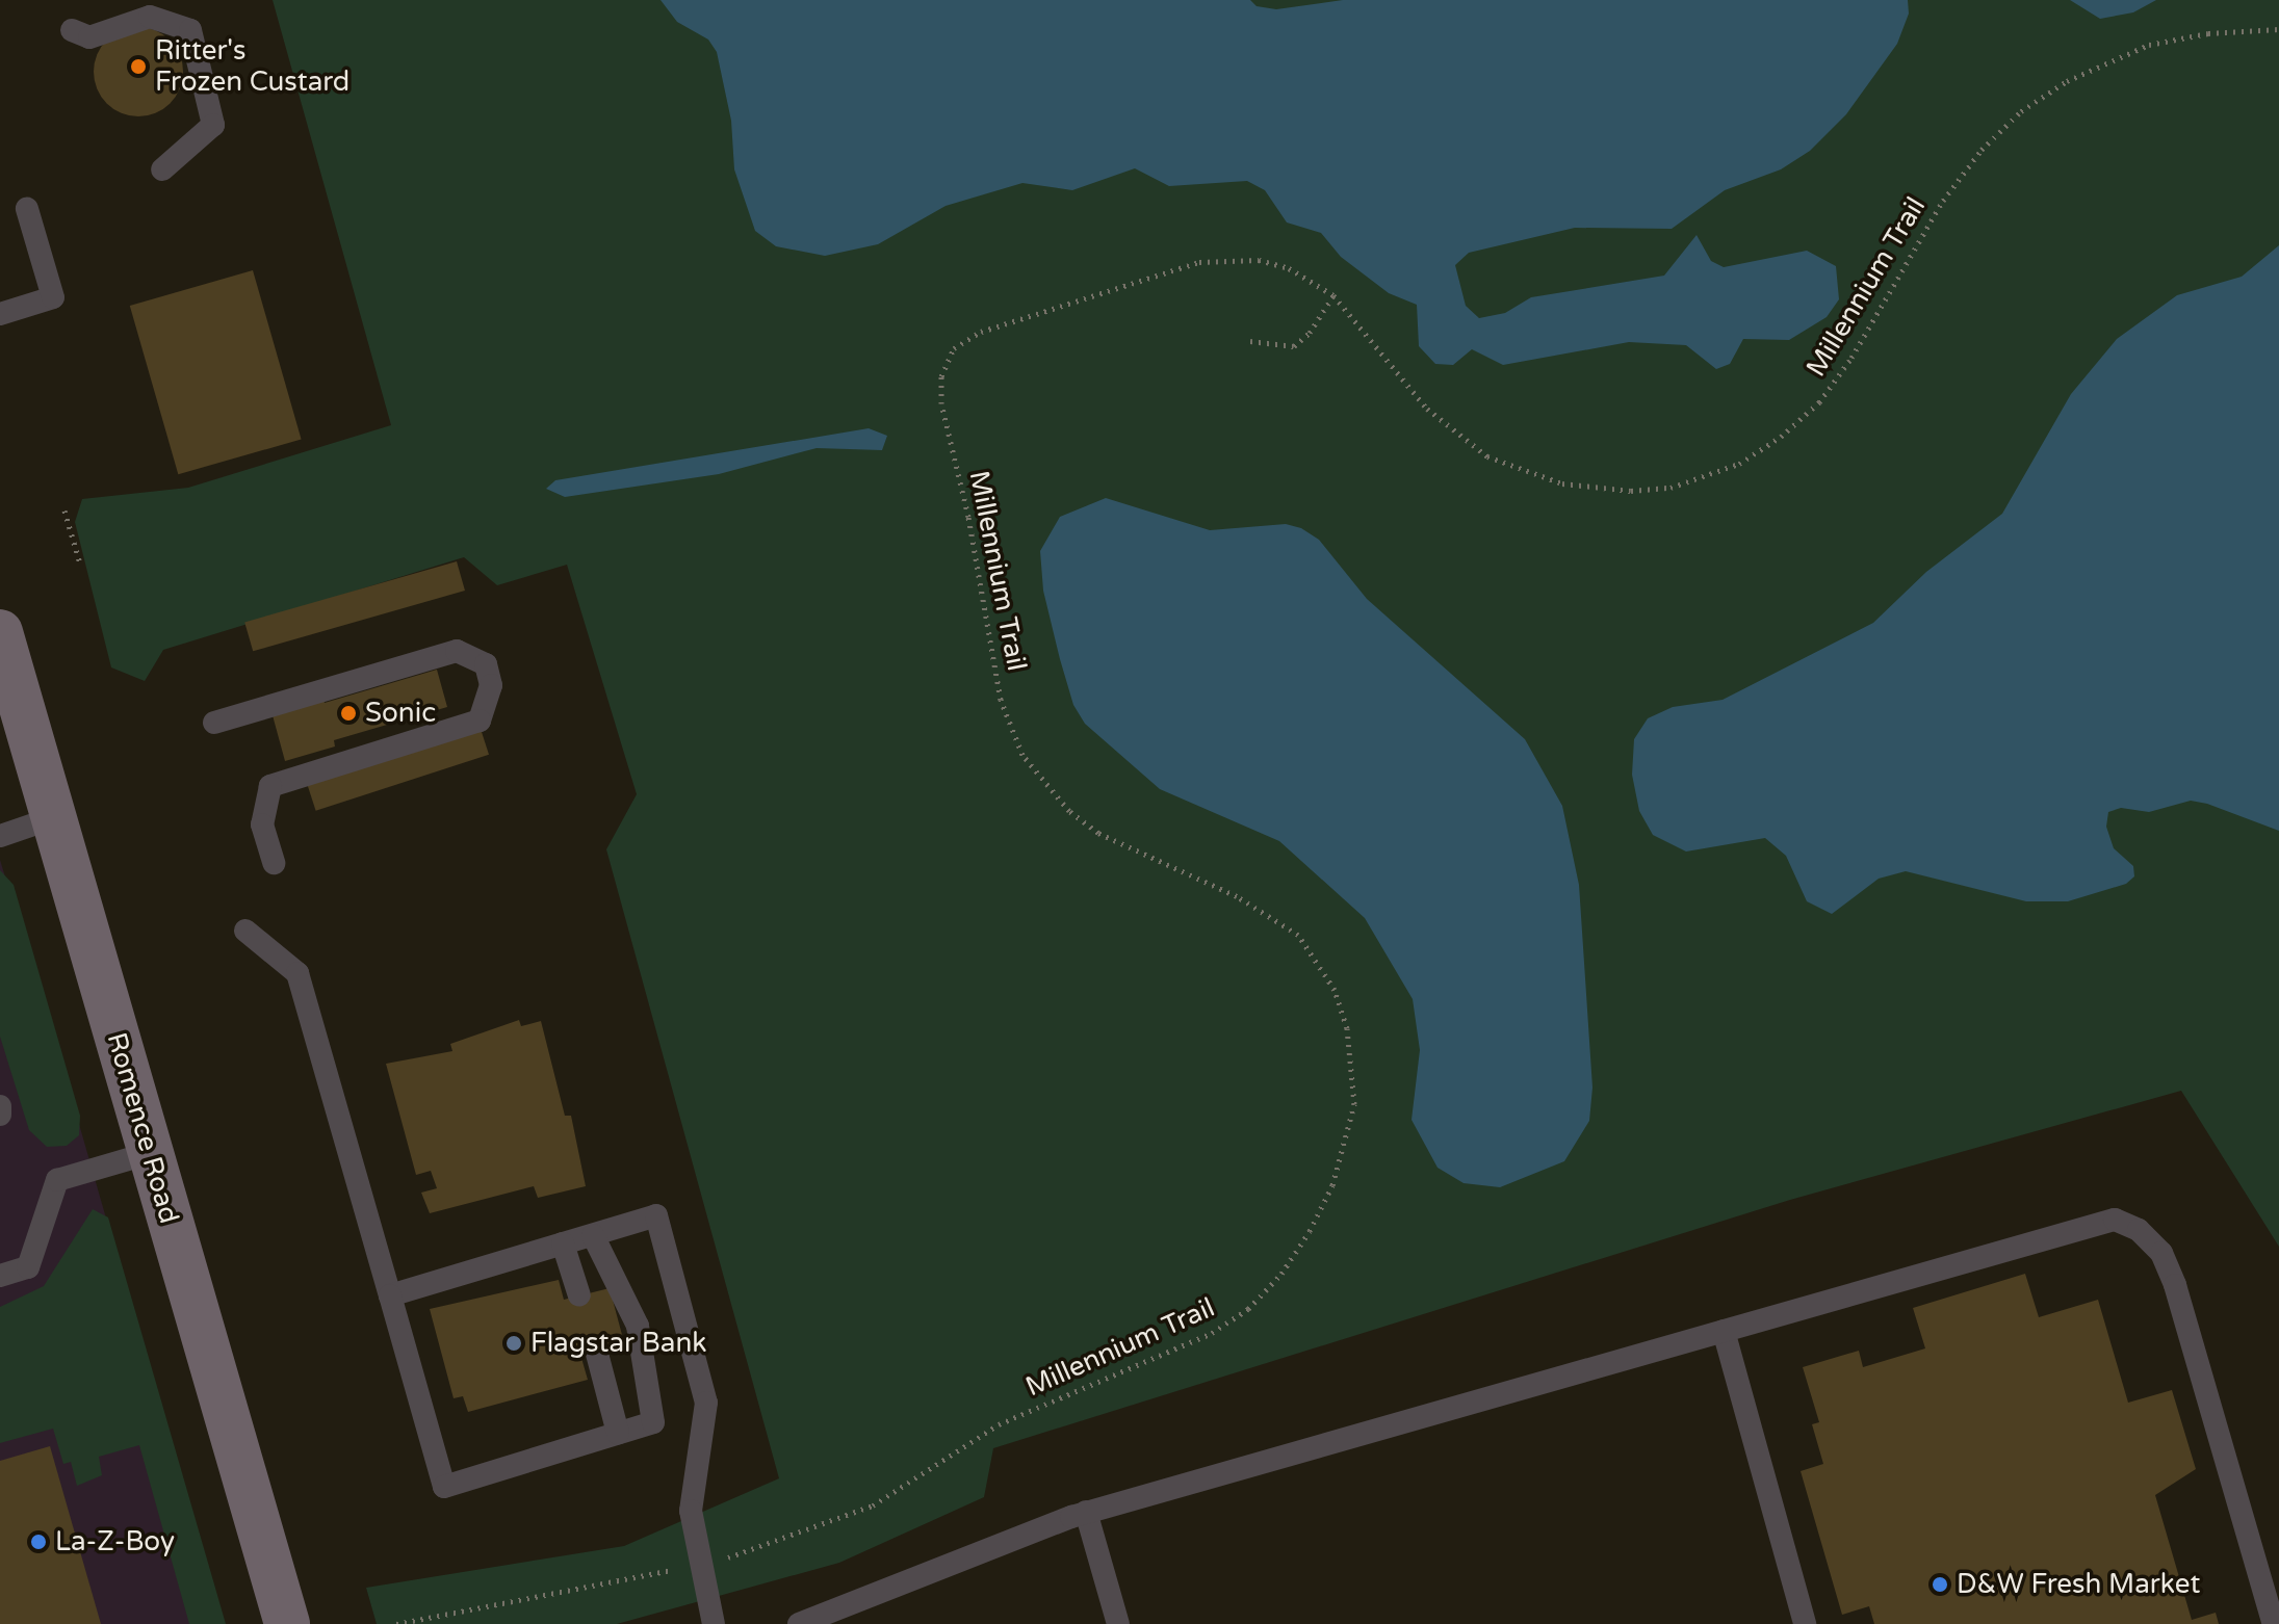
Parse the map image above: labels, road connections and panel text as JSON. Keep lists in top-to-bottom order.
{
  "streets": {
    "street": ["Romence Road"],
    "path": ["Millennium Trail"]
  },
  "places": [
    "Ritter's Frozen Custard",
    "Sonic",
    "Flagstar Bank",
    "La-Z-Boy",
    "D&W Fresh Market"
  ]
}
